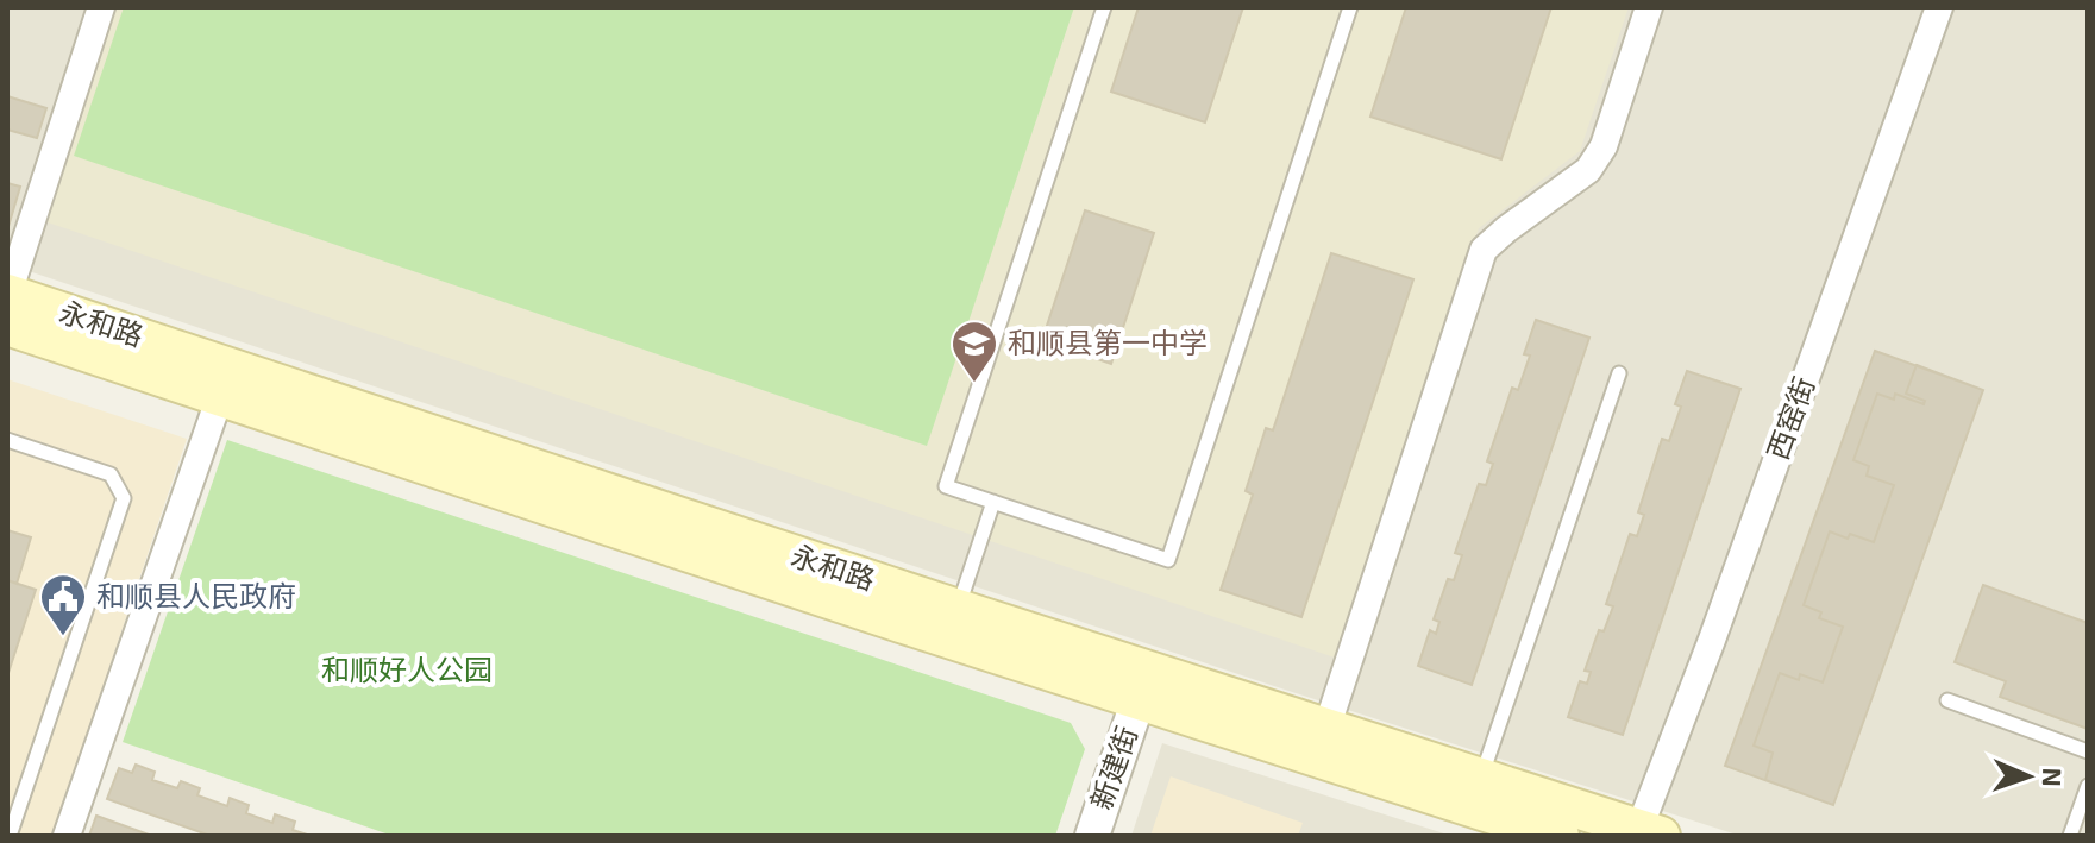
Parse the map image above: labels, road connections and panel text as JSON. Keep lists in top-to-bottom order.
{
  "streets": {
    "main road": ["永和路"],
    "street": ["西窑街", "新建街"]
  },
  "crossings": [
    ["永和路", "西窑街"],
    ["永和路", "新建街"]
  ],
  "parks": ["和顺好人公园"],
  "places": {
    "school or university": ["和顺县第一中学"],
    "public building": ["和顺县人民政府"]
  },
  "north": "right"
}
